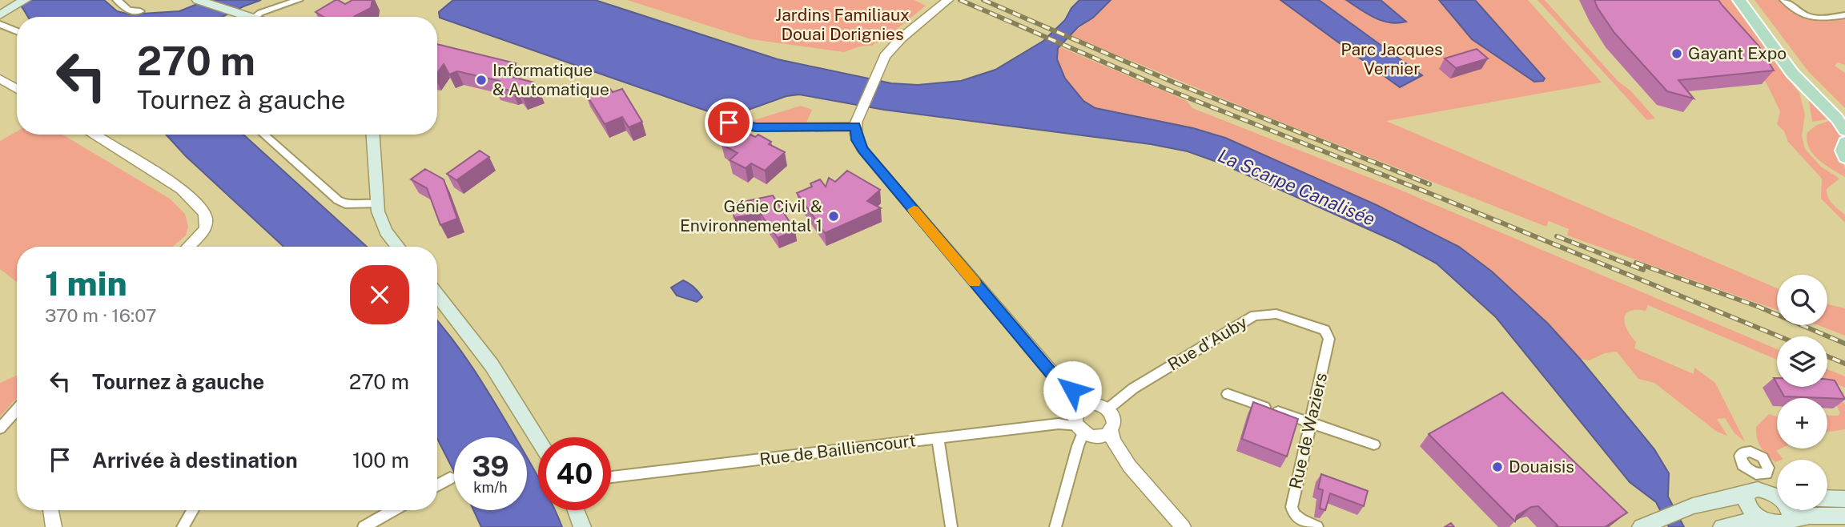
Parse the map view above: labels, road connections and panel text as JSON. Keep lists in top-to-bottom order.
{
  "streets": {
    "street": ["Rue d'Auby", "Rue de Waziers", "Rue de Bailliencourt"]
  },
  "crossings": [
    ["Rue d'Auby", "Rue de Waziers"],
    ["Rue d'Auby", "Rue de Bailliencourt"]
  ],
  "water": ["La Scarpe Canalisée"],
  "parks": ["Jardins Familiaux Douai Dorignies", "Parc Jacques Vernier"],
  "places": [
    "Gayant Expo",
    "Informatique & Automatique",
    "Génie Civil & Environnemental 1",
    "Douaisis"
  ],
  "page": {
    "turn": ["270 m", "Tournez à gauche"],
    "heading": ["1 min", "370 m · 16:07"],
    "map_buttons": ["+", "−"],
    "list": [
      {
        "name": "Tournez à gauche",
        "value": "270 m"
      },
      {
        "name": "Arrivée à destination",
        "value": "100 m"
      }
    ],
    "speed": "39 km/h",
    "limit": "40"
  }
}
